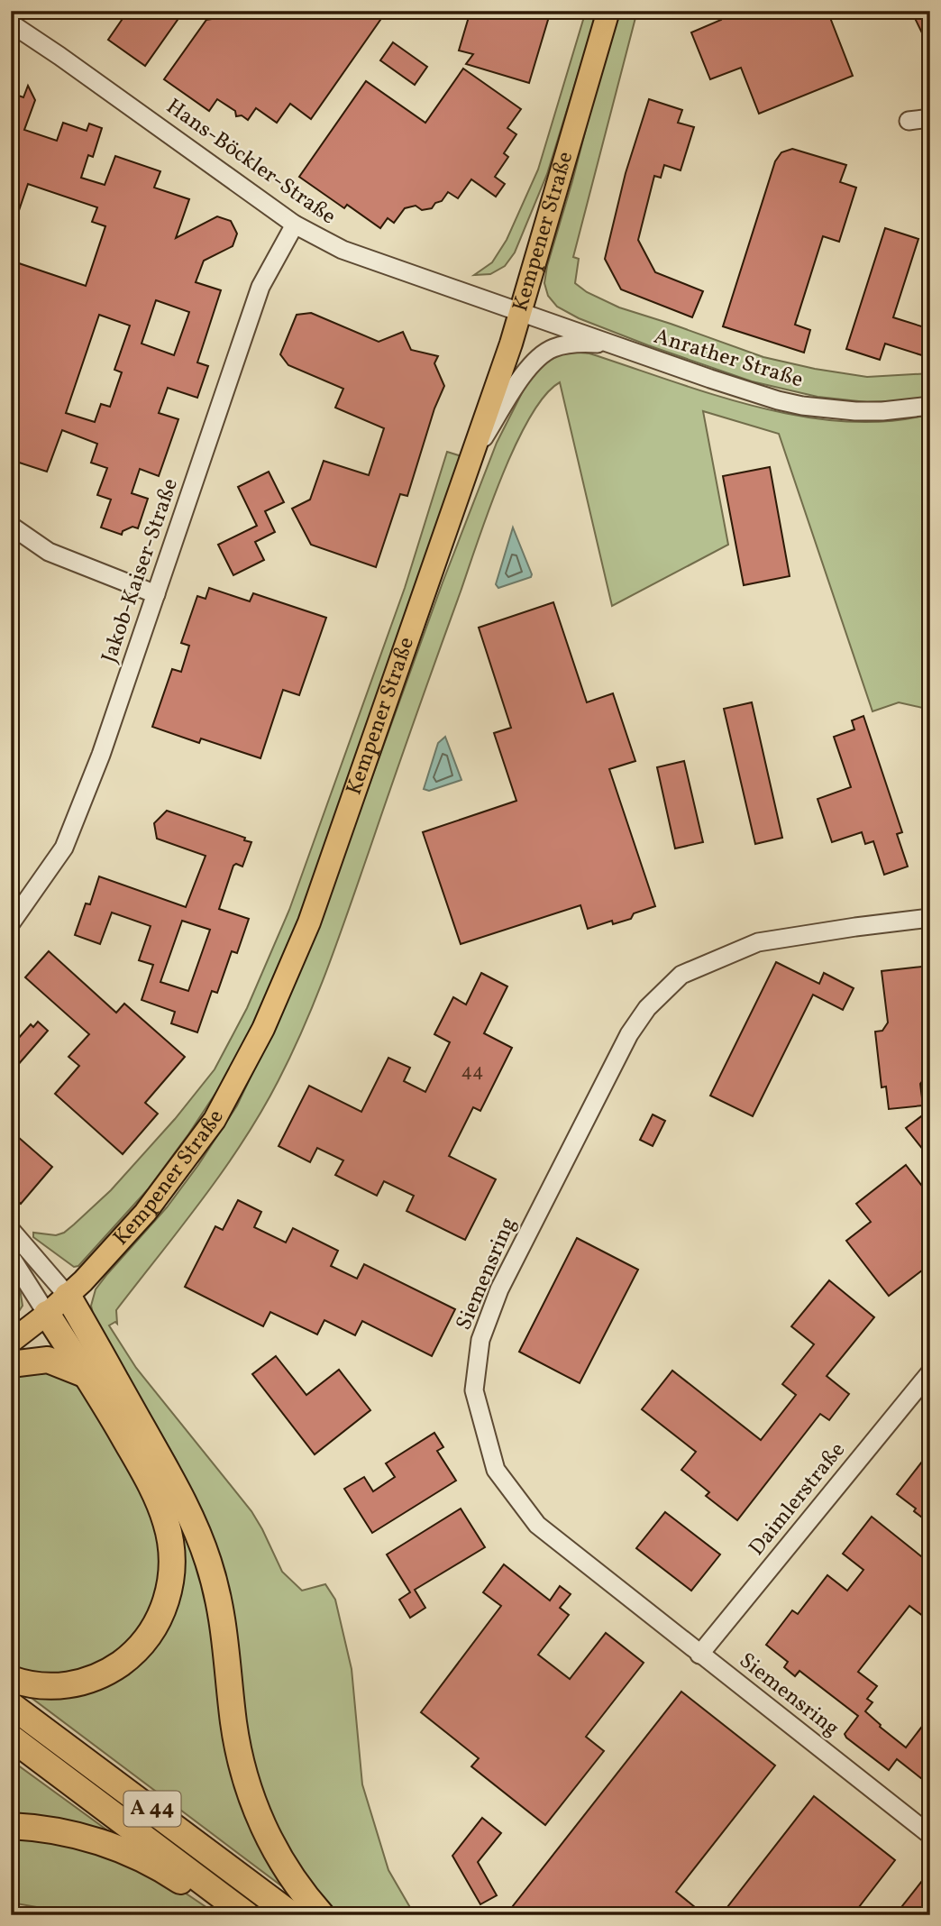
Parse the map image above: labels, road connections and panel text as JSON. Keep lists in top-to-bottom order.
{
  "streets": {
    "highway": ["A 44"],
    "main road": ["Kempener Straße"],
    "street": [
      "Hans-Böckler-Straße",
      "Anrather Straße",
      "Jakob-Kaiser-Straße",
      "Siemensring",
      "Daimlerstraße"
    ]
  },
  "crossings": [
    ["Hans-Böckler-Straße", "Kempener Straße"],
    ["Hans-Böckler-Straße", "Anrather Straße"],
    ["Hans-Böckler-Straße", "Jakob-Kaiser-Straße"],
    ["Kempener Straße", "Anrather Straße"],
    ["Siemensring", "Daimlerstraße"]
  ],
  "house_numbers": ["44"]
}
